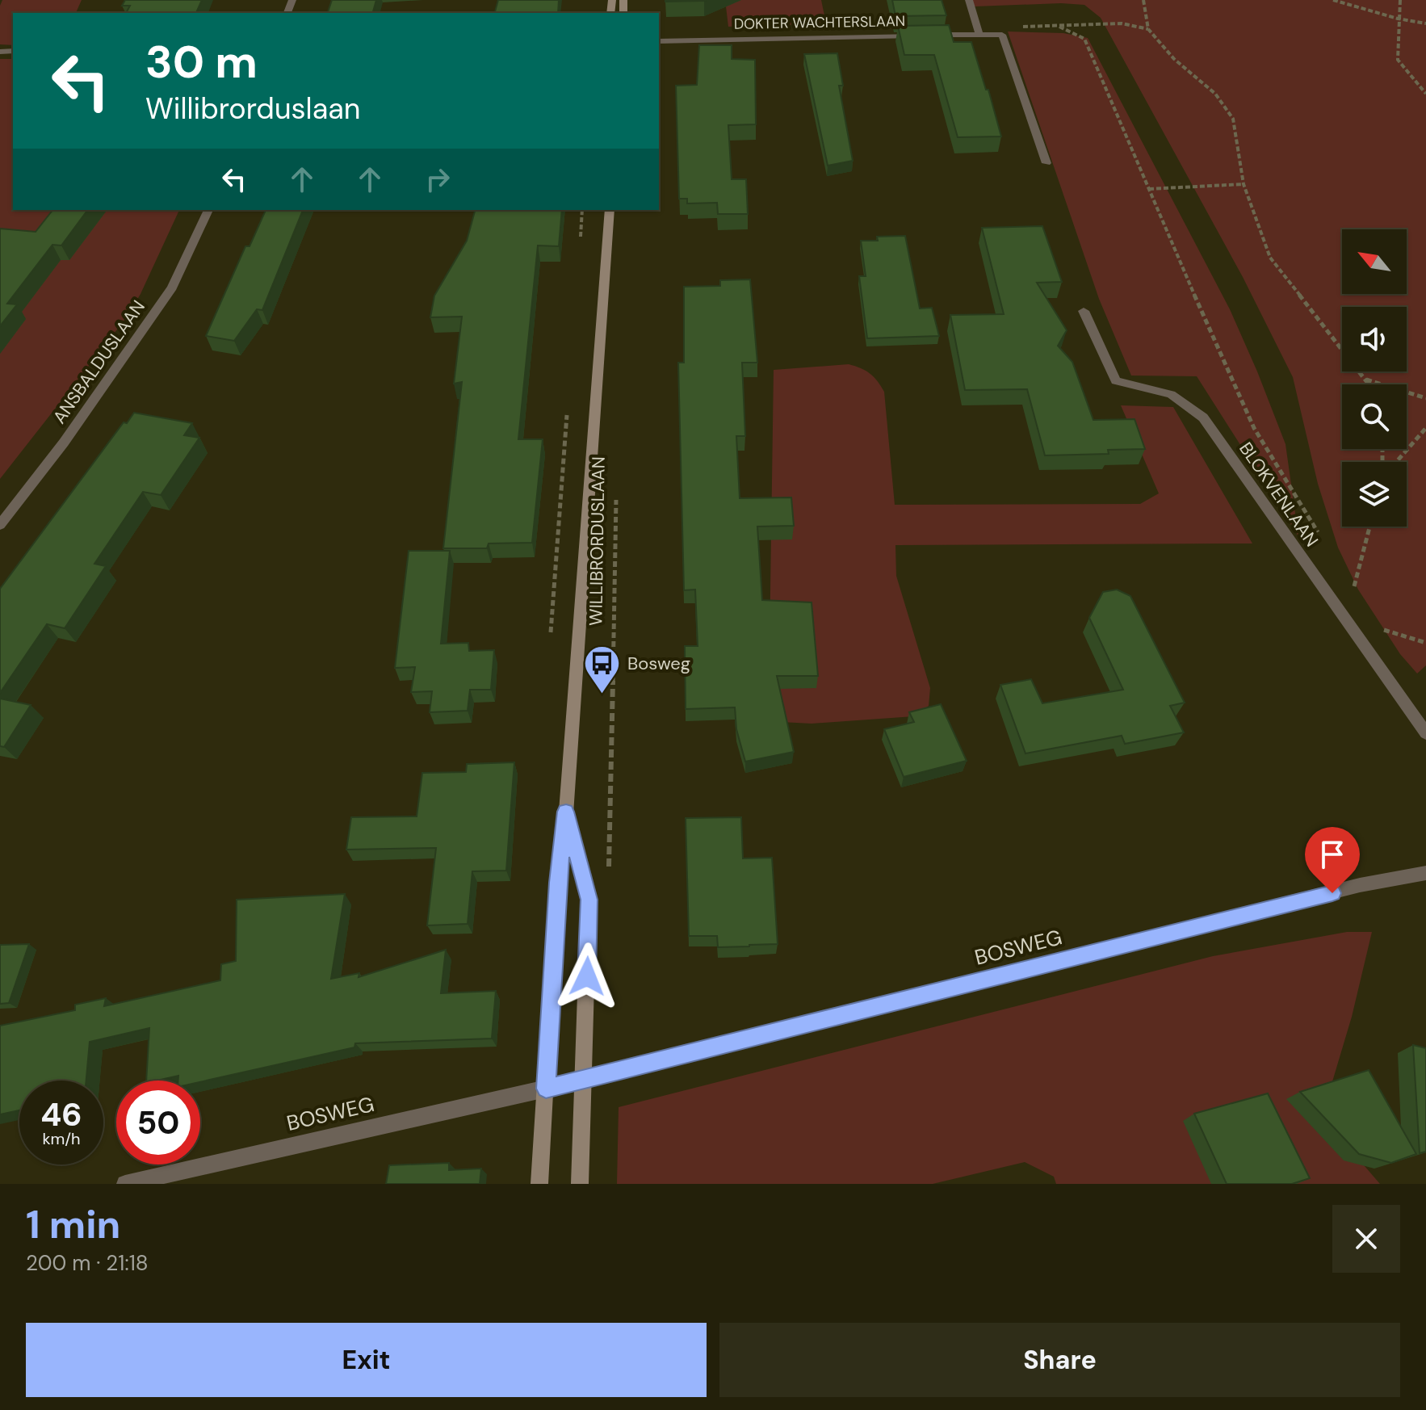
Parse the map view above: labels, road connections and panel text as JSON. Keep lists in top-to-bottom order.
{
  "streets": {
    "main road": ["WILLIBRORDUSLAAN"],
    "street": [
      "DOKTER WACHTERSLAAN",
      "ANSBALDUSLAAN",
      "BLOKVENLAAN",
      "BOSWEG"
    ]
  },
  "crossings": [
    ["WILLIBRORDUSLAAN", "BOSWEG"]
  ],
  "places": {
    "bus stop": ["Bosweg"]
  },
  "north": "top left",
  "page": {
    "turn": ["30 m", "Willibrorduslaan"],
    "speed": "46 km/h",
    "limit": "50",
    "heading": ["1 min", "200 m · 21:18"],
    "buttons": ["Exit", "Share"]
  }
}
